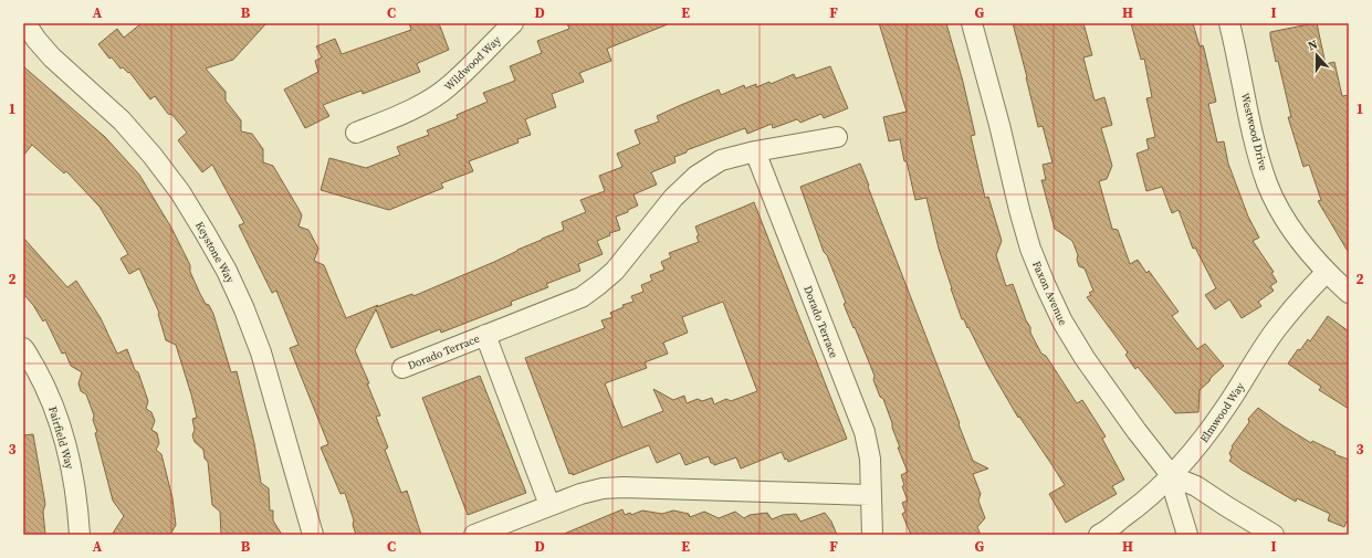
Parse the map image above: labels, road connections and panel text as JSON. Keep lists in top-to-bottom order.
{
  "streets": {
    "street": [
      "Wildwood Way",
      "Westwood Drive",
      "Keystone Way",
      "Faxon Avenue",
      "Dorado Terrace",
      "Elmwood Way",
      "Fairfield Way"
    ]
  },
  "crossings": [
    ["Westwood Drive", "Elmwood Way"],
    ["Faxon Avenue", "Elmwood Way"]
  ],
  "north": "top",
  "grid": {
    "columns": [
      "A",
      "B",
      "C",
      "D",
      "E",
      "F",
      "G",
      "H",
      "I"
    ],
    "rows": ["1", "2", "3"]
  }
}
